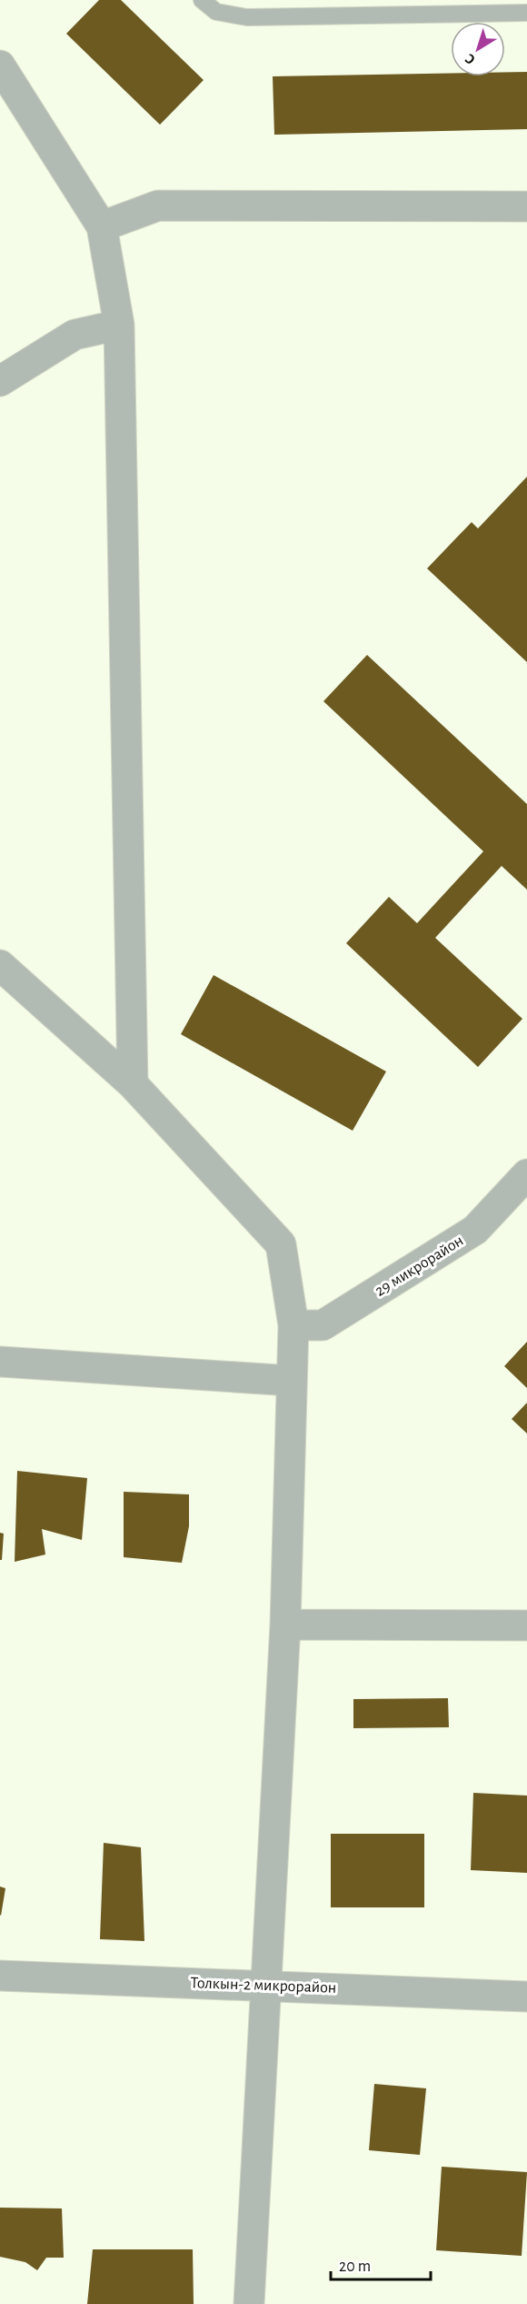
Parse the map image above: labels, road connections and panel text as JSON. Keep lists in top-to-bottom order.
{
  "streets": {
    "street": ["29 микрорайон", "Толкын-2 микрорайон"]
  },
  "scale_bar": "20 m",
  "north": "bottom left"
}
